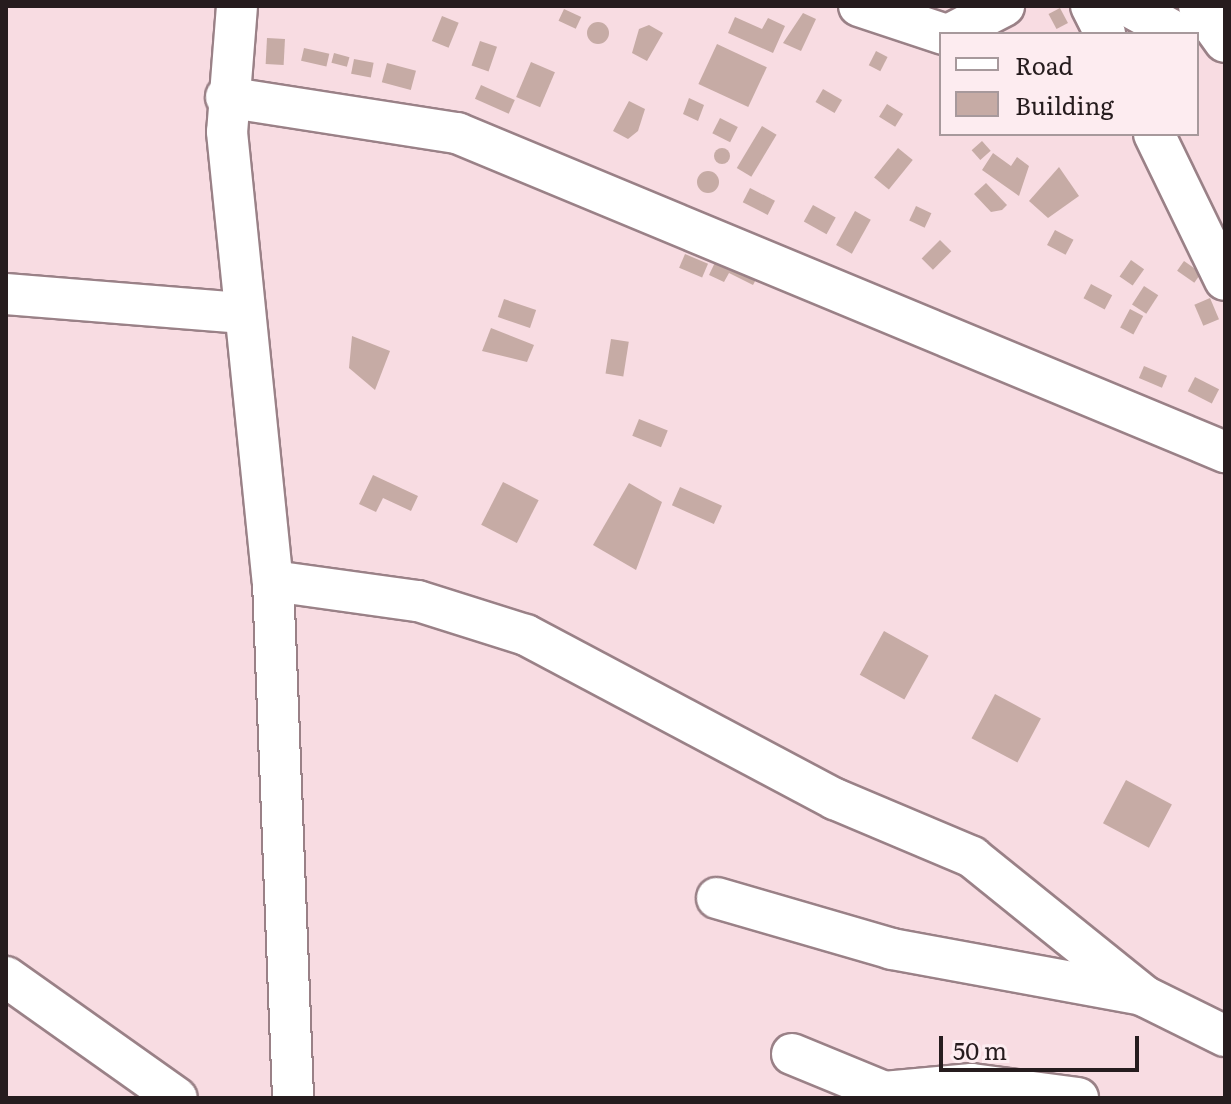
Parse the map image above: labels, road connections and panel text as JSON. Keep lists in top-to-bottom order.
{
  "legend": ["Road", "Building"],
  "scale_bar": "50 m"
}
